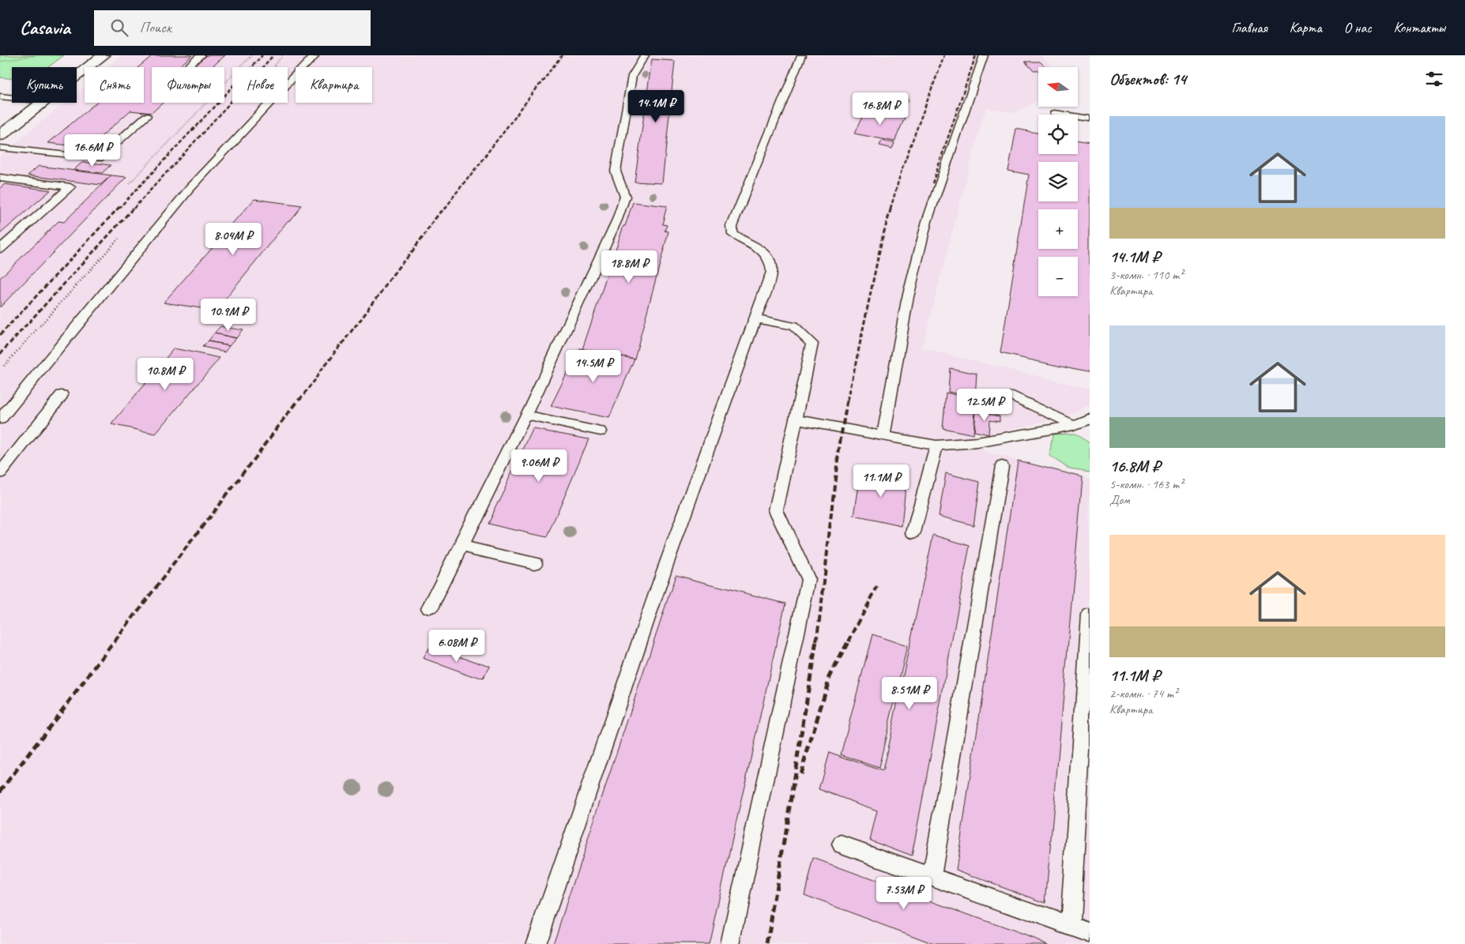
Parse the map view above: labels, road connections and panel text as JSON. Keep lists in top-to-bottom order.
{
  "north": "left",
  "page": {
    "header": "Casavia",
    "search": "Поиск",
    "nav": [
      "Главная",
      "Карта",
      "О нас",
      "Контакты"
    ],
    "heading": "Объектов: 14",
    "map_buttons": ["+", "−"],
    "chip": [
      "Купить",
      "Снять",
      "Фильтры",
      "Новое",
      "Квартира"
    ],
    "price": [
      "14.1M ₽",
      "16.8M ₽",
      "16.6M ₽",
      "8.04M ₽",
      "18.8M ₽",
      "10.9M ₽",
      "14.5M ₽",
      "10.8M ₽",
      "12.5M ₽",
      "9.06M ₽",
      "11.1M ₽",
      "6.08M ₽",
      "8.51M ₽",
      "7.53M ₽"
    ],
    "list": [
      {
        "name": "14.1M ₽",
        "note": "3-комн. · 110 m² · Квартира"
      },
      {
        "name": "16.8M ₽",
        "note": "5-комн. · 163 m² · Дом"
      },
      {
        "name": "11.1M ₽",
        "note": "2-комн. · 74 m² · Квартира"
      }
    ]
  }
}
